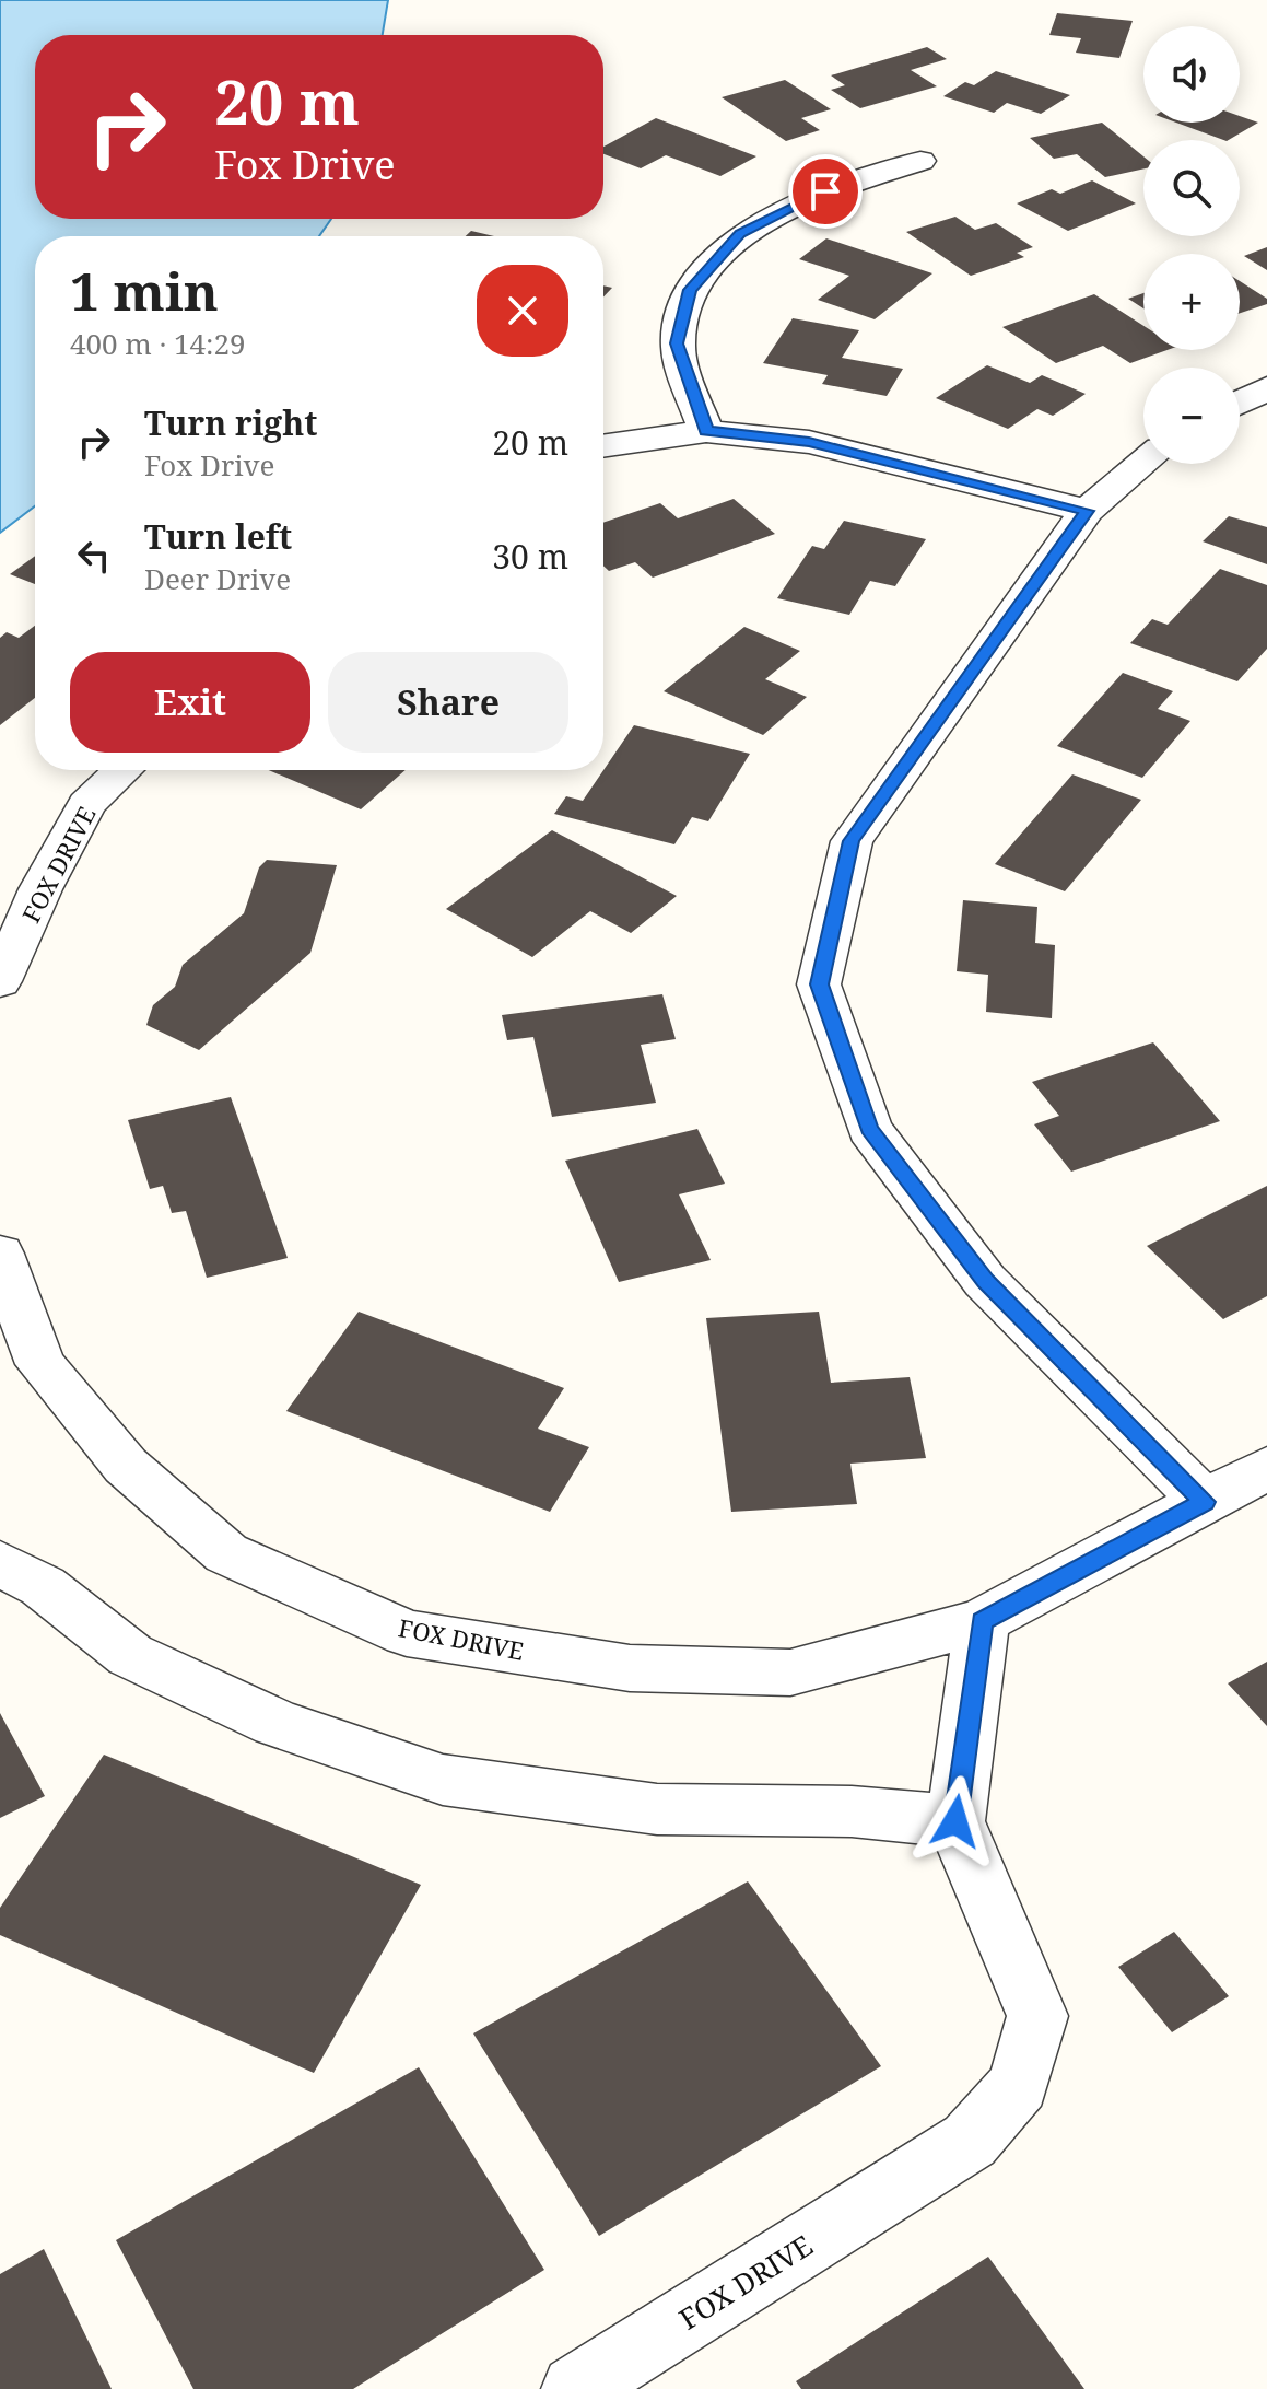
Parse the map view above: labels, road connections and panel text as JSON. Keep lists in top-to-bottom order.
{
  "streets": {
    "street": ["FOX DRIVE"]
  },
  "page": {
    "map_buttons": ["+", "−"],
    "turn": ["20 m", "Fox Drive"],
    "heading": ["1 min", "400 m · 14:29"],
    "list": [
      {
        "name": "Turn right",
        "note": "Fox Drive",
        "value": "20 m"
      },
      {
        "name": "Turn left",
        "note": "Deer Drive",
        "value": "30 m"
      }
    ],
    "buttons": ["Exit", "Share"]
  }
}
